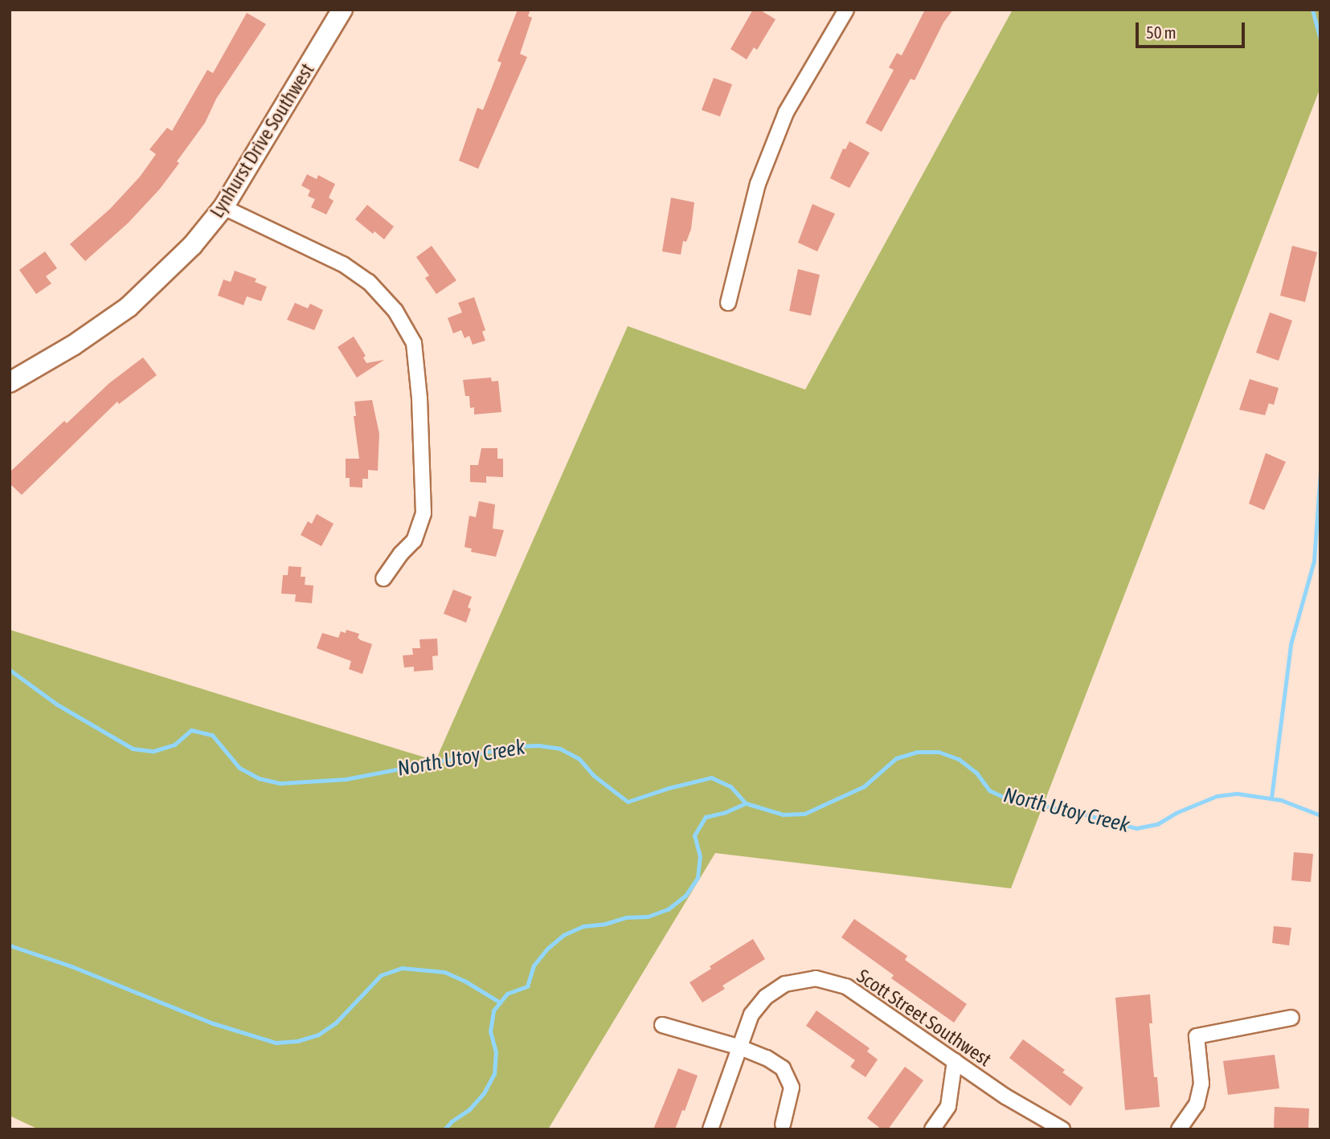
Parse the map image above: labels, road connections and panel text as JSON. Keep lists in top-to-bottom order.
{
  "streets": {
    "street": ["Lynhurst Drive Southwest", "Scott Street Southwest"]
  },
  "water": ["North Utoy Creek"],
  "scale_bar": "50 m"
}
